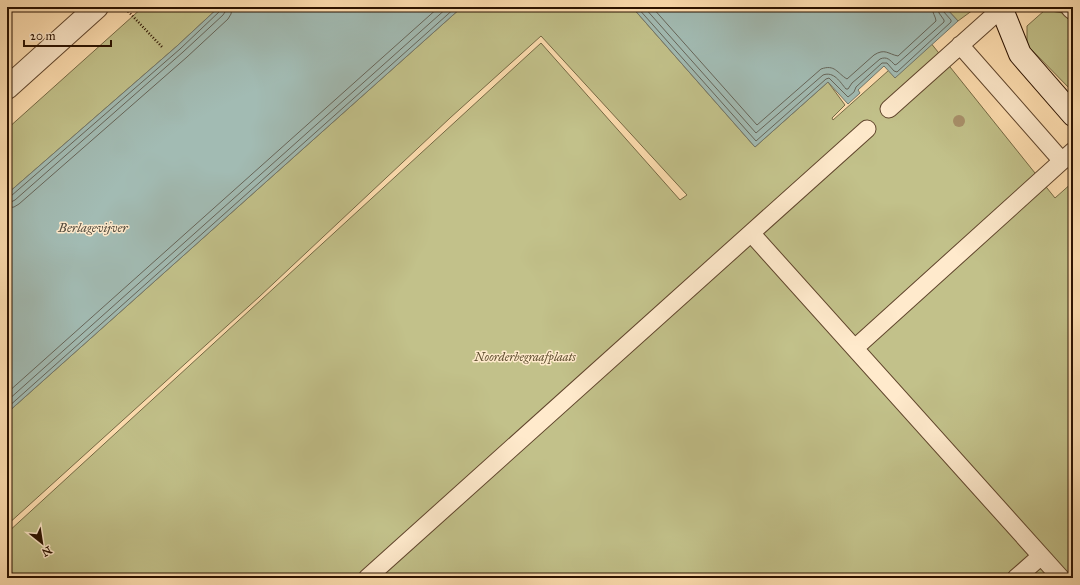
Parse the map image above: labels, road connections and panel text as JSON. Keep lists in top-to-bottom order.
{
  "water": ["Berlagevijver"],
  "parks": ["Noorderbegraafplaats"],
  "scale_bar": "20 m",
  "north": "bottom right"
}
